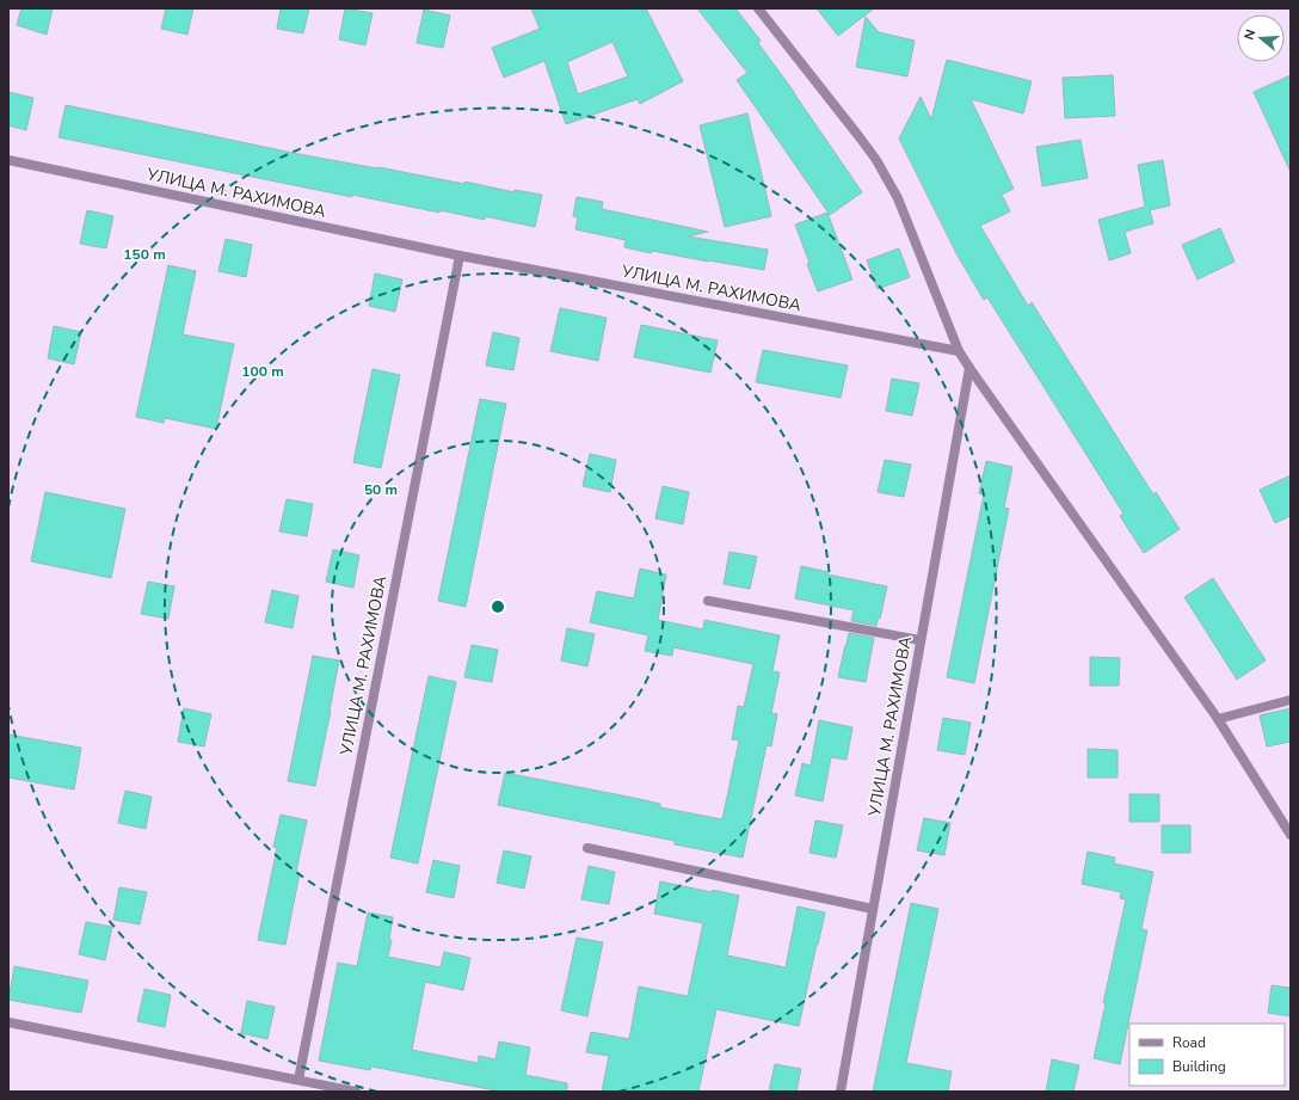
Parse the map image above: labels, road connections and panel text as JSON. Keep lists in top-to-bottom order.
{
  "streets": {
    "street": ["УЛИЦА М. РАХИМОВА"]
  },
  "legend": ["Road", "Building"],
  "north": "left",
  "rings": ["150 m", "100 m", "50 m"]
}
